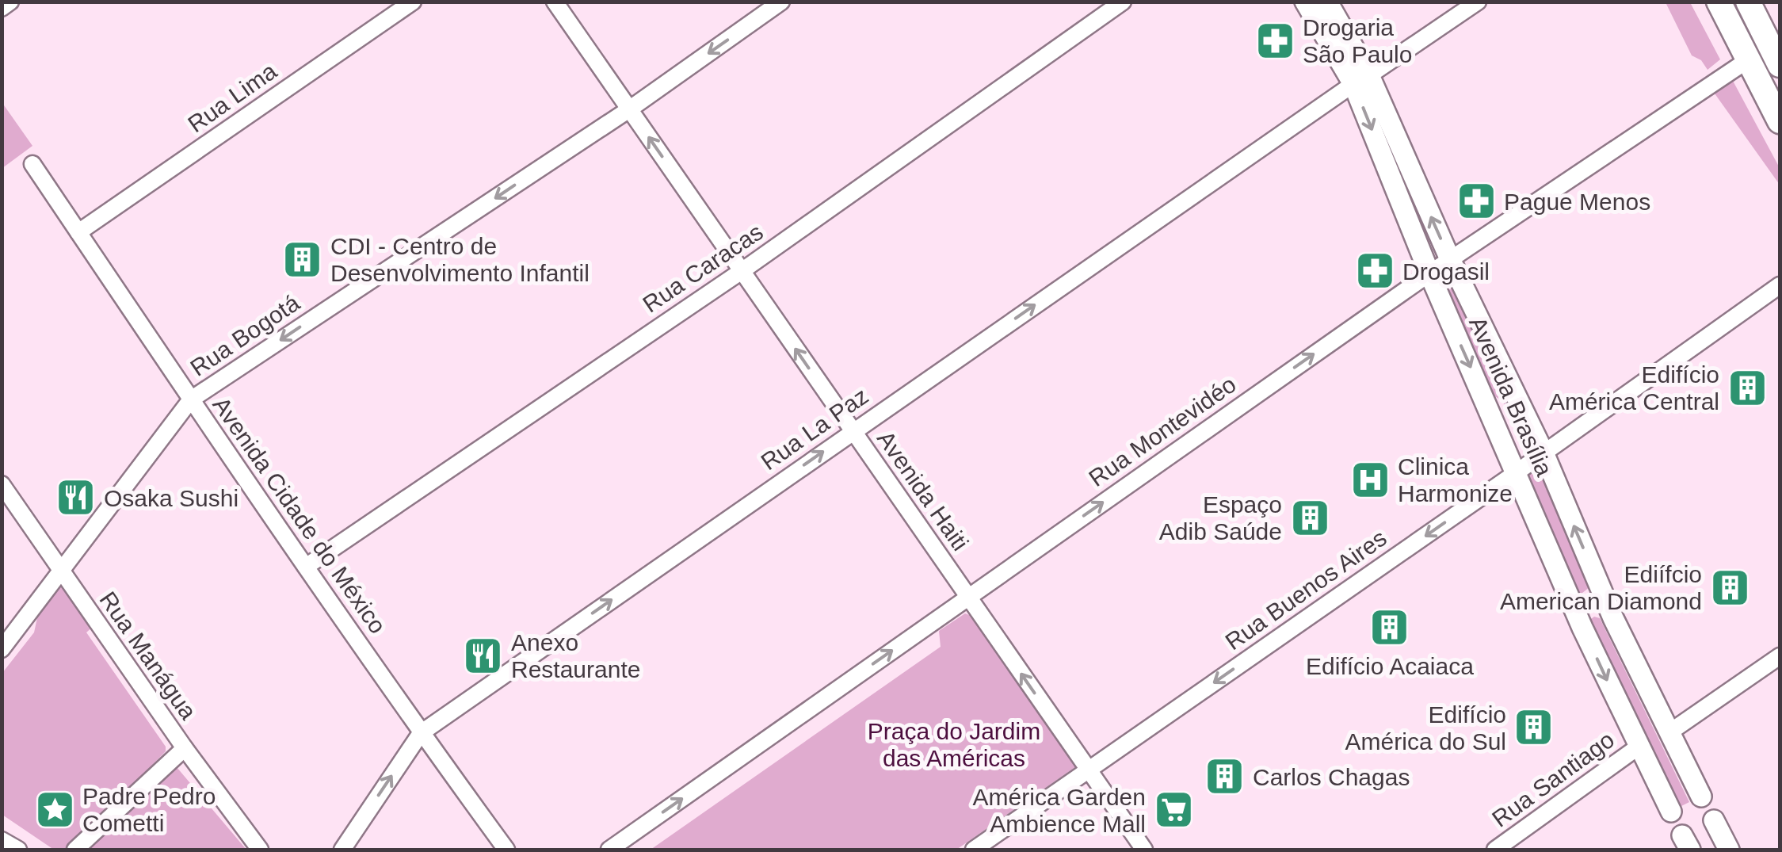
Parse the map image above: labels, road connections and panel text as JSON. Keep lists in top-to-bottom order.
{
  "streets": {
    "street": [
      "Rua Lima",
      "Rua Caracas",
      "Rua Bogotá",
      "Avenida Brasília",
      "Rua La Paz",
      "Rua Montevidéo",
      "Avenida Haiti",
      "Avenida Cidade do México",
      "Rua Buenos Aires",
      "Rua Manágua",
      "Rua Santiago"
    ]
  },
  "crossings": [
    ["Rua Lima", "Avenida Cidade do México"],
    ["Rua Caracas", "Avenida Haiti"],
    ["Rua Caracas", "Avenida Cidade do México"],
    ["Rua Bogotá", "Avenida Haiti"],
    ["Rua Bogotá", "Avenida Cidade do México"],
    ["Rua Bogotá", "Rua Manágua"],
    ["Avenida Brasília", "Rua La Paz"],
    ["Avenida Brasília", "Rua Montevidéo"],
    ["Avenida Brasília", "Rua Buenos Aires"],
    ["Avenida Brasília", "Rua Santiago"],
    ["Rua La Paz", "Avenida Haiti"],
    ["Rua La Paz", "Avenida Cidade do México"],
    ["Rua Montevidéo", "Avenida Haiti"],
    ["Avenida Haiti", "Rua Buenos Aires"]
  ],
  "one_way": [
    "Rua Bogotá",
    "Rua La Paz",
    "Rua Montevidéo",
    "Avenida Haiti",
    "Rua Buenos Aires"
  ],
  "parks": ["Praça do Jardim das Américas"],
  "places": {
    "pharmacy": ["Drogaria São Paulo", "Pague Menos", "Drogasil"],
    "building": [
      "CDI - Centro de Desenvolvimento Infantil",
      "Edifício América Central",
      "Espaço Adib Saúde",
      "Ediífcio American Diamond",
      "Edifício Acaiaca",
      "Edifício América do Sul",
      "Carlos Chagas"
    ],
    "hospital": ["Clinica Harmonize"],
    "restaurant": ["Osaka Sushi", "Anexo Restaurante"],
    "place": ["Padre Pedro Cometti"],
    "supermarket": ["América Garden Ambience Mall"]
  }
}
